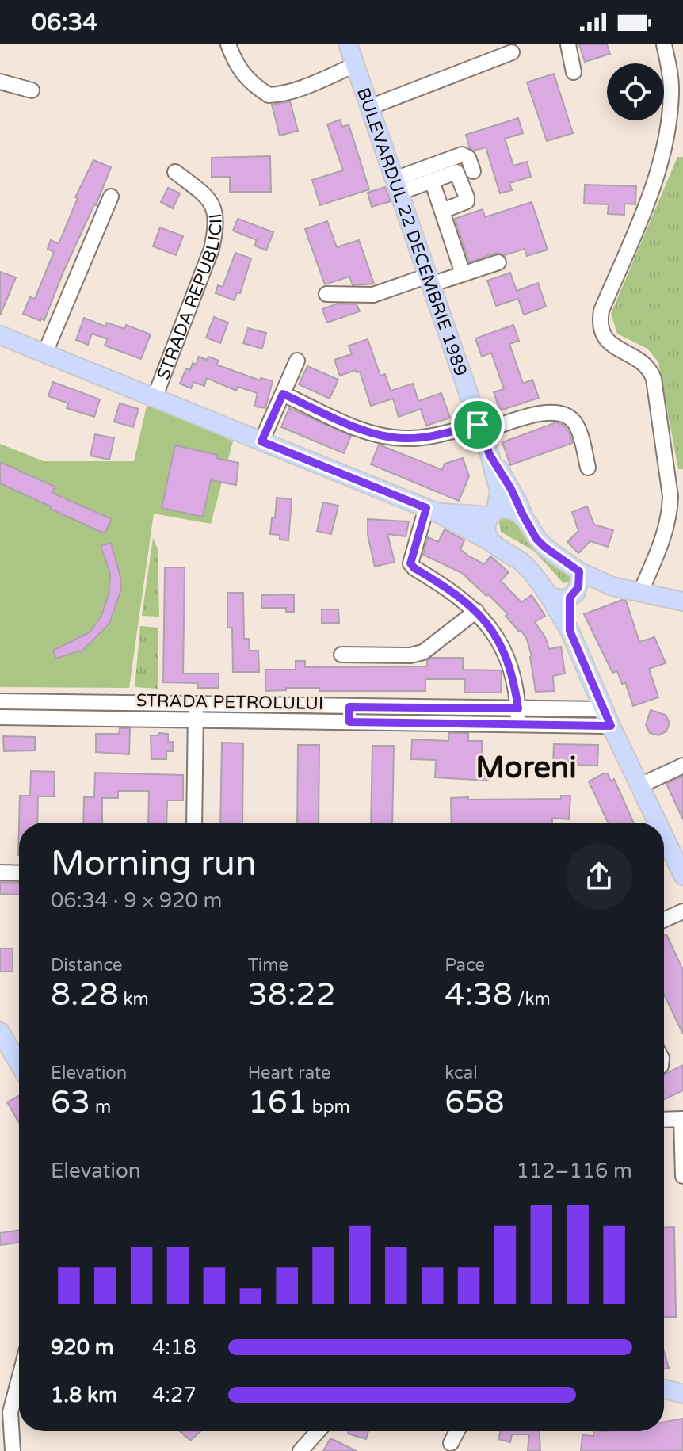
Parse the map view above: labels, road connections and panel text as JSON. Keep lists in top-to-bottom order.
{
  "streets": {
    "main road": ["BULEVARDUL 22 DECEMBRIE 1989", "STRADA REPUBLICII"],
    "street": ["STRADA PETROLULUI"]
  },
  "crossings": [
    ["BULEVARDUL 22 DECEMBRIE 1989", "STRADA REPUBLICII"],
    ["STRADA REPUBLICII", "STRADA PETROLULUI"]
  ],
  "districts": ["Moreni"],
  "page": {
    "status": "06:34",
    "heading": ["Morning run", "06:34 · 9 × 920 m"],
    "stats": [
      ["Distance", "8.28 km"],
      ["Time", "38:22"],
      ["Pace", "4:38 /km"],
      ["Elevation", "63 m"],
      ["Heart rate", "161 bpm"],
      ["kcal", "658"]
    ],
    "chart": ["Elevation", "112–116 m"],
    "list": [
      {
        "name": "920 m",
        "note": "4:18"
      },
      {
        "name": "1.8 km",
        "note": "4:27"
      }
    ]
  }
}
